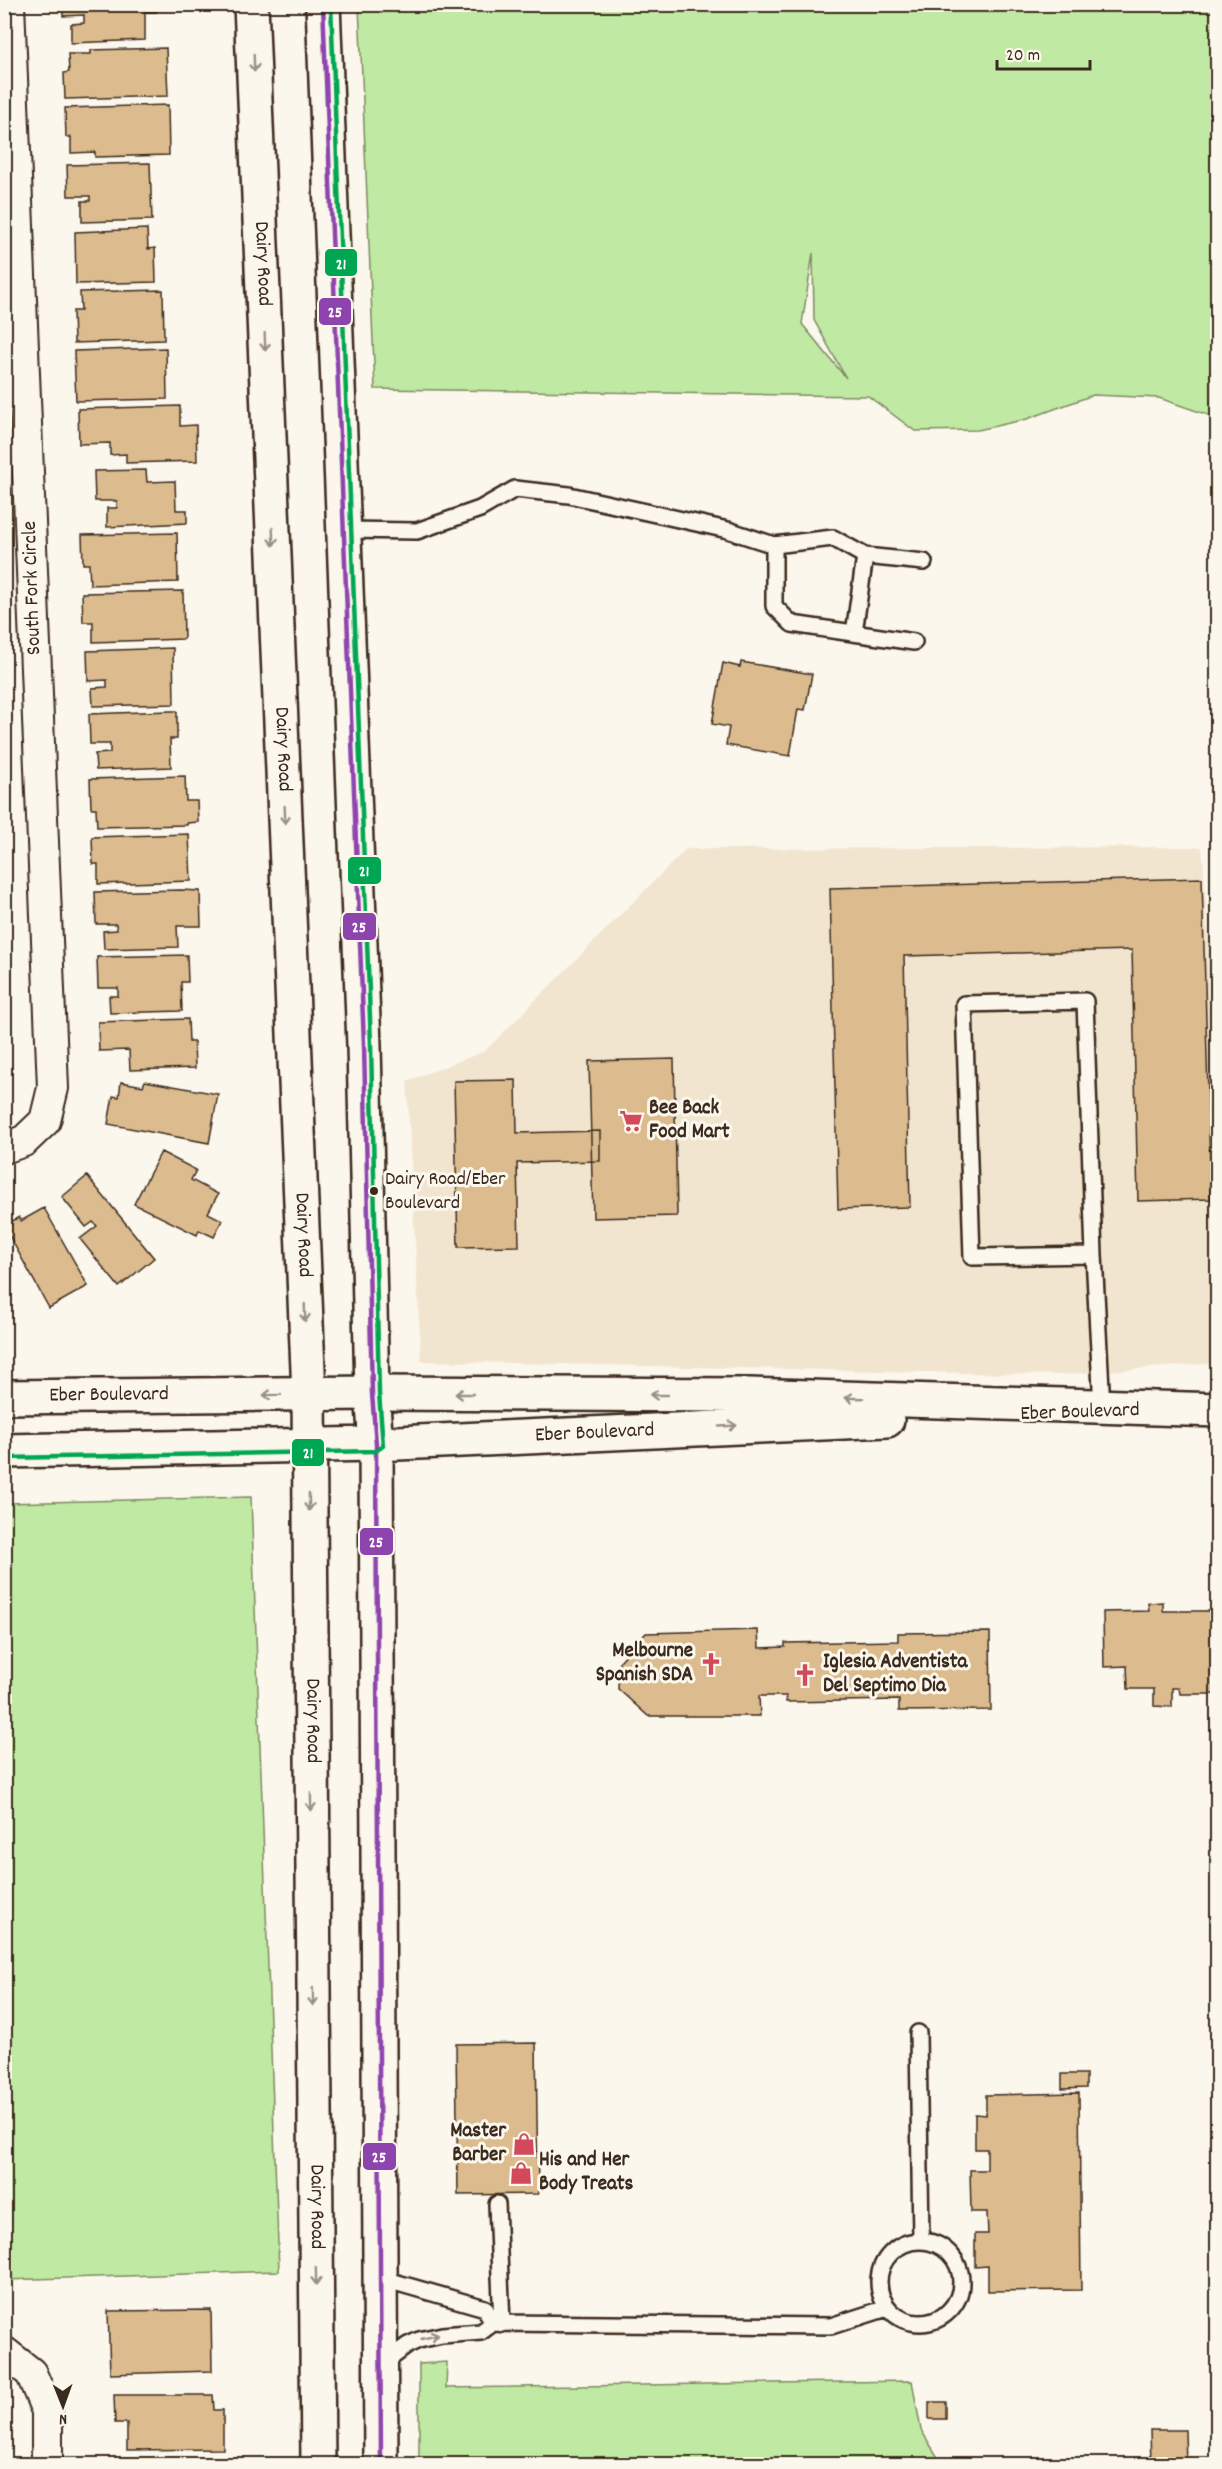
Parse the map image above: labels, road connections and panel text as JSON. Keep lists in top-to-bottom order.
{
  "streets": {
    "street": ["Dairy Road", "South Fork Circle", "Eber Boulevard"]
  },
  "crossings": [
    ["Dairy Road", "Eber Boulevard"]
  ],
  "places": {
    "supermarket": ["Bee Back Food Mart"],
    "other": ["Dairy Road/Eber Boulevard"],
    "church": ["Melbourne Spanish SDA", "Iglesia Adventista Del Septimo Dia"],
    "shop": ["Master Barber", "His and Her Body Treats"]
  },
  "lines": ["transit line 25", "transit line 21"],
  "scale_bar": "20 m",
  "north": "bottom"
}
